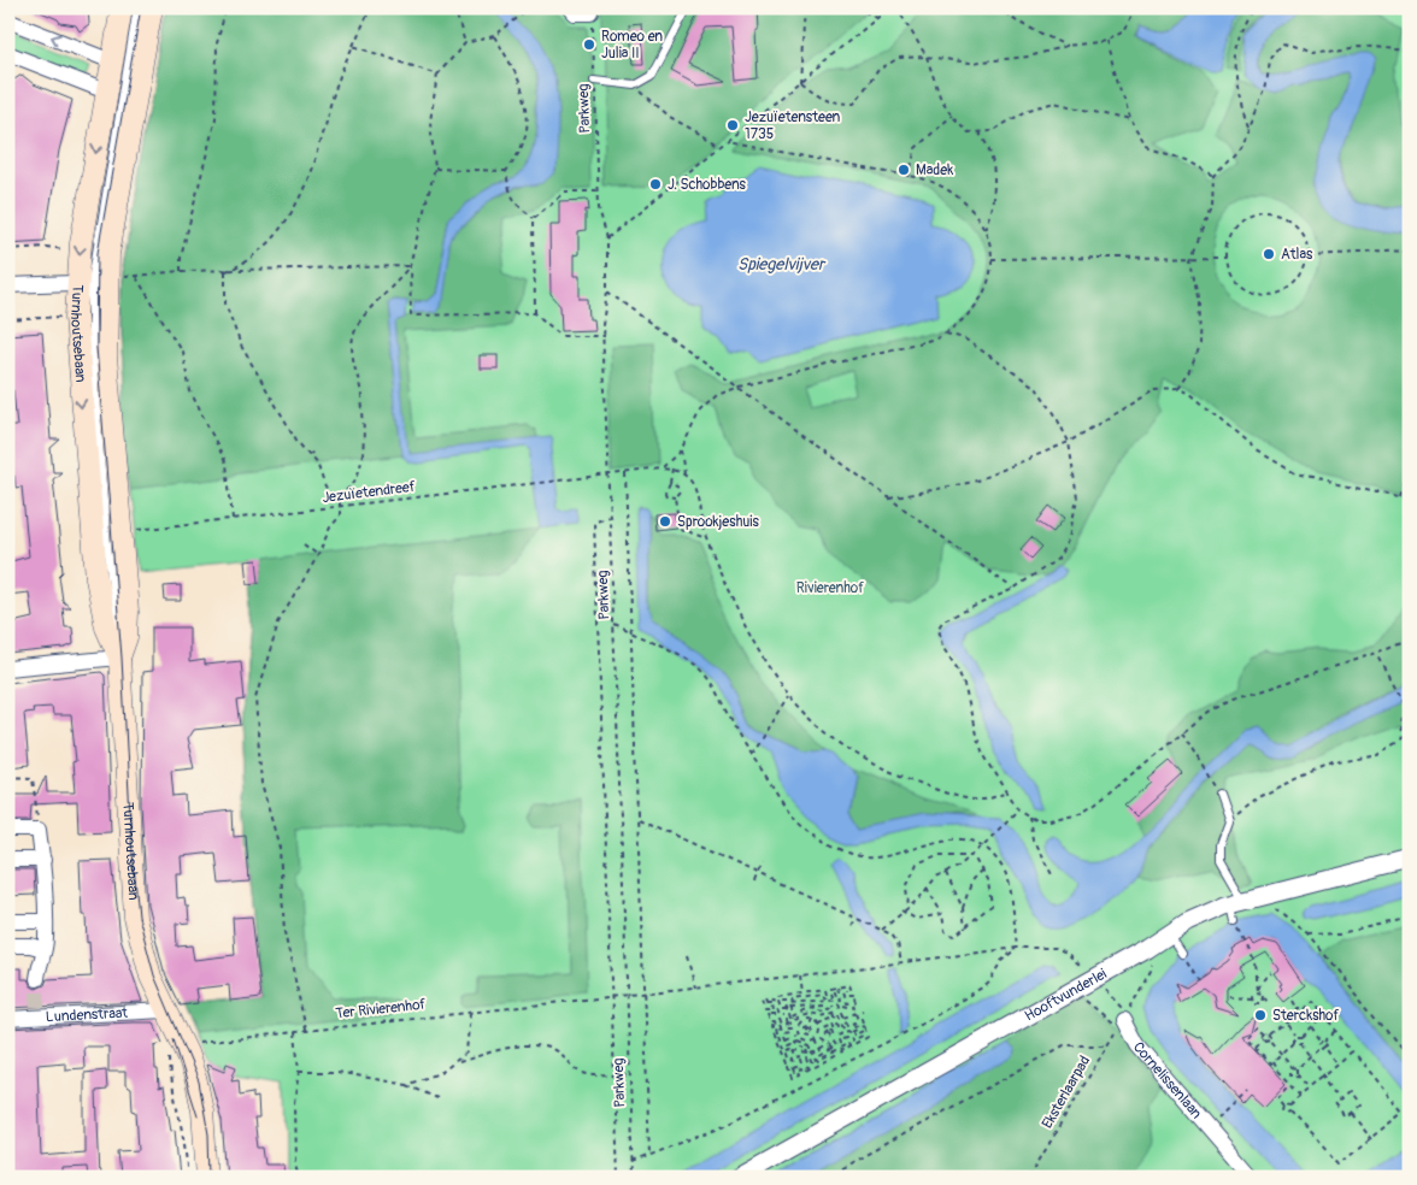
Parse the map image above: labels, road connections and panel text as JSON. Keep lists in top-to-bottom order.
{
  "streets": {
    "main road": ["Turnhoutsebaan"],
    "street": ["Hooftvunderlei", "Lundenstraat", "Cornelissenlaan"],
    "path": [
      "Parkweg",
      "Jezuïetendreef",
      "Ter Rivierenhof",
      "Eksterlaarpad"
    ]
  },
  "crossings": [
    ["Parkweg", "Jezuïetendreef"],
    ["Parkweg", "Ter Rivierenhof"],
    ["Turnhoutsebaan", "Ter Rivierenhof"],
    ["Turnhoutsebaan", "Lundenstraat"],
    ["Hooftvunderlei", "Ter Rivierenhof"],
    ["Cornelissenlaan", "Eksterlaarpad"]
  ],
  "water": ["Spiegelvijver"],
  "parks": ["Rivierenhof"],
  "places": [
    "Romeo en Julia II",
    "Jezuïetensteen 1735",
    "Madek",
    "J. Schobbens",
    "Atlas",
    "Sprookjeshuis",
    "Sterckshof"
  ]
}
